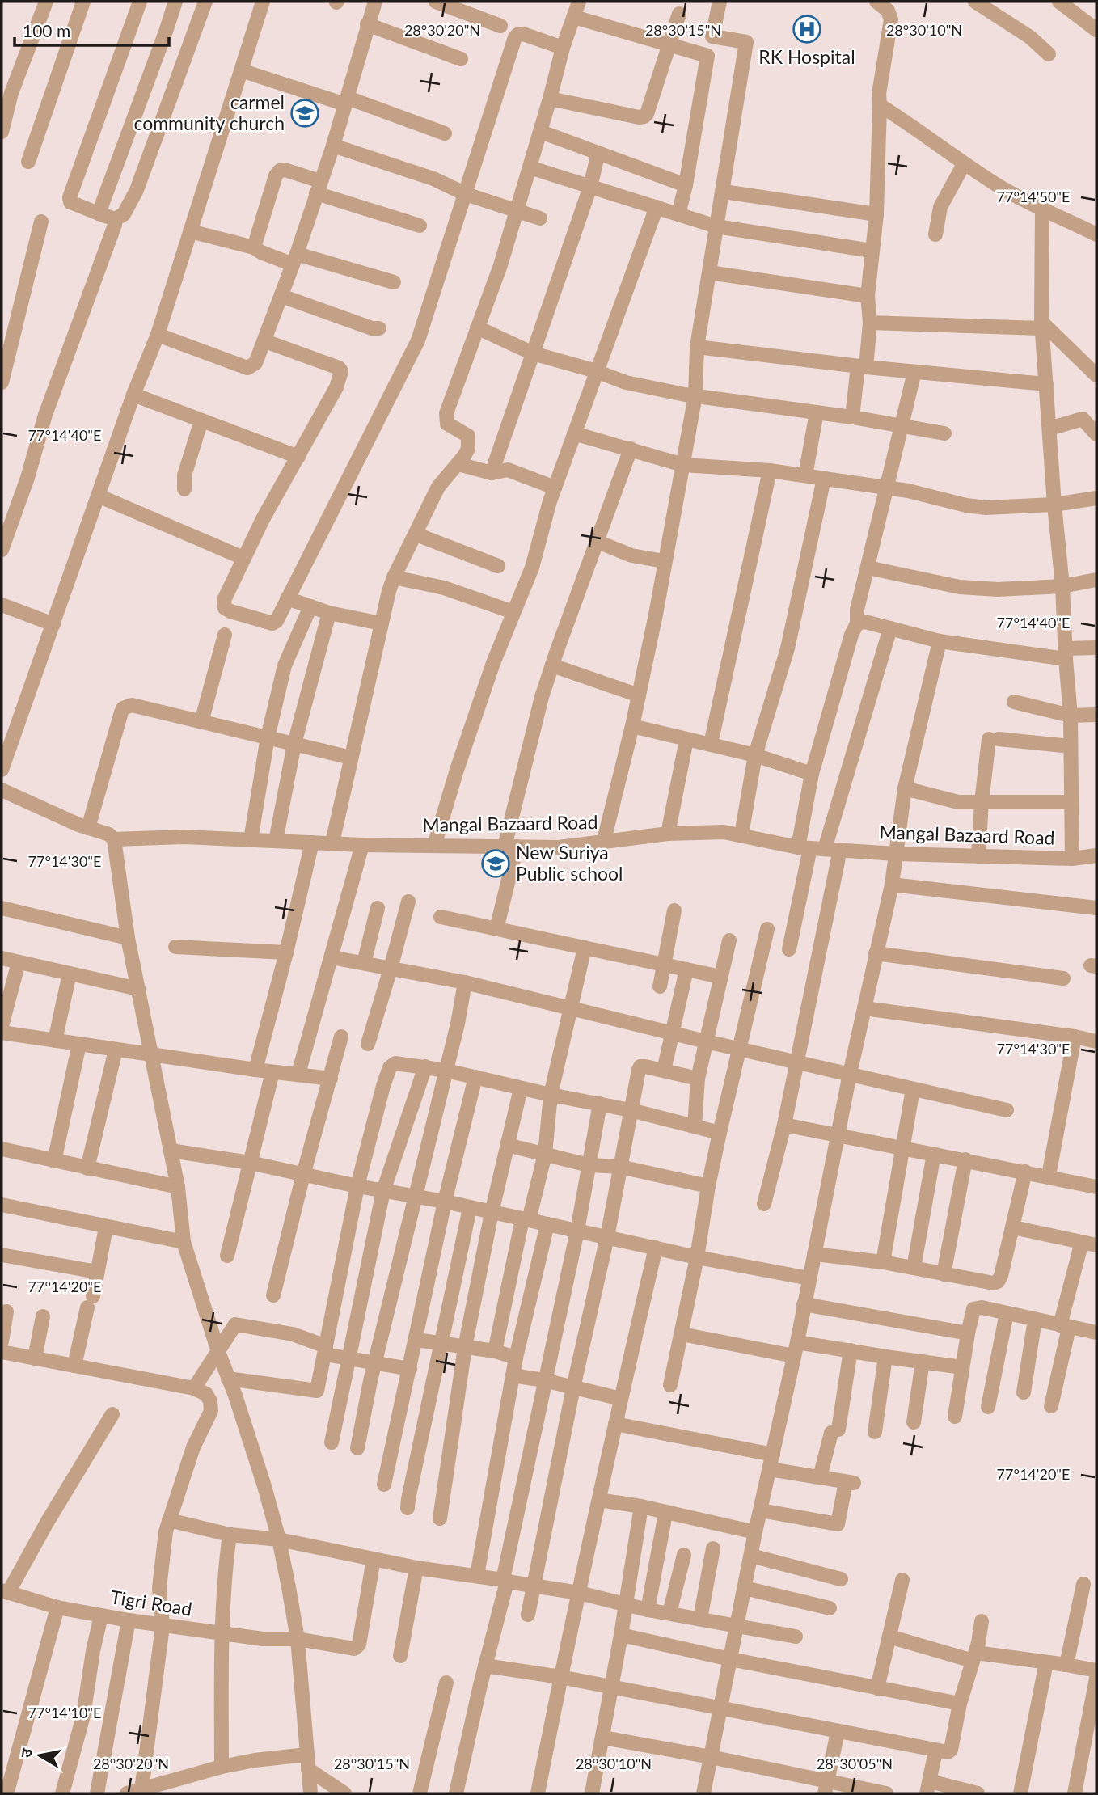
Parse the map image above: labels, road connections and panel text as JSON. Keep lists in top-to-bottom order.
{
  "streets": {
    "street": ["Mangal Bazaard Road", "Tigri Road"]
  },
  "places": {
    "hospital": ["RK Hospital"],
    "school or university": ["carmel community church", "New Suriya Public school"]
  },
  "scale_bar": "100 m",
  "north": "left",
  "coordinates": [
    "28°30'20\"N",
    "28°30'15\"N",
    "28°30'10\"N",
    "77°14'50\"E",
    "77°14'40\"E",
    "77°14'30\"E",
    "77°14'20\"E",
    "77°14'10\"E",
    "28°30'05\"N"
  ]
}
